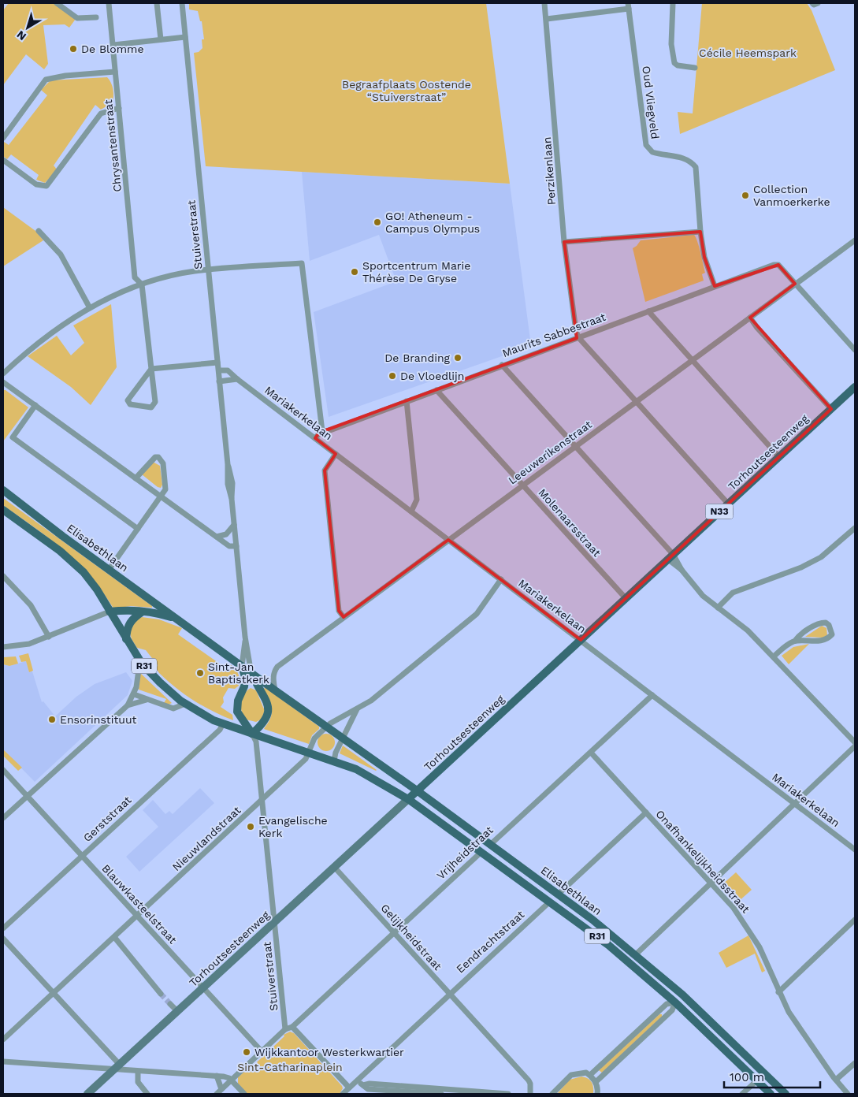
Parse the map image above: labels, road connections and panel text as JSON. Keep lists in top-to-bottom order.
{
  "streets": {
    "main road": [
      "Torhoutsesteenweg",
      "N33",
      "Elisabethlaan",
      "R31",
      "Vrijheidstraat",
      "Eendrachtstraat"
    ],
    "street": [
      "Oud Vliegveld",
      "Chrysantenstraat",
      "Perzikenlaan",
      "Stuiverstraat",
      "Maurits Sabbestraat",
      "Mariakerkelaan",
      "Leeuwerikenstraat",
      "Molenaarsstraat",
      "Gerststraat",
      "Nieuwlandstraat",
      "Onafhankelijkheidsstraat",
      "Blauwkasteelstraat",
      "Gelijkheidstraat"
    ]
  },
  "crossings": [
    ["Oud Vliegveld", "Maurits Sabbestraat"],
    ["Perzikenlaan", "Maurits Sabbestraat"],
    ["Stuiverstraat", "Mariakerkelaan"],
    ["Stuiverstraat", "Torhoutsesteenweg"],
    ["Stuiverstraat", "Elisabethlaan"],
    ["Stuiverstraat", "Nieuwlandstraat"],
    ["Maurits Sabbestraat", "Mariakerkelaan"],
    ["Maurits Sabbestraat", "Leeuwerikenstraat"],
    ["Maurits Sabbestraat", "Molenaarsstraat"],
    ["Mariakerkelaan", "Leeuwerikenstraat"],
    ["Mariakerkelaan", "Torhoutsesteenweg"],
    ["Mariakerkelaan", "Vrijheidstraat"],
    ["Leeuwerikenstraat", "Molenaarsstraat"],
    ["Leeuwerikenstraat", "Elisabethlaan"],
    ["Torhoutsesteenweg", "Molenaarsstraat"],
    ["Torhoutsesteenweg", "Elisabethlaan"],
    ["Torhoutsesteenweg", "Blauwkasteelstraat"],
    ["Torhoutsesteenweg", "Gelijkheidstraat"],
    ["Elisabethlaan", "Gerststraat"],
    ["Elisabethlaan", "Nieuwlandstraat"],
    ["Elisabethlaan", "Vrijheidstraat"],
    ["Elisabethlaan", "Eendrachtstraat"],
    ["Gerststraat", "Blauwkasteelstraat"],
    ["Nieuwlandstraat", "Blauwkasteelstraat"],
    ["Vrijheidstraat", "Onafhankelijkheidsstraat"],
    ["Vrijheidstraat", "Gelijkheidstraat"],
    ["Onafhankelijkheidsstraat", "Eendrachtstraat"],
    ["Gelijkheidstraat", "Eendrachtstraat"]
  ],
  "parks": ["Cécile Heemspark", "Begraafplaats Oostende “Stuiverstraat”", "Sint-Catharinaplein"],
  "places": [
    "De Blomme",
    "Collection Vanmoerkerke",
    "GO! Atheneum - Campus Olympus",
    "Sportcentrum Marie Thérèse De Gryse",
    "De Branding",
    "De Vloedlijn",
    "Sint-Jan Baptistkerk",
    "Ensorinstituut",
    "Evangelische Kerk",
    "Wijkkantoor Westerkwartier"
  ],
  "scale_bar": "100 m",
  "north": "bottom left"
}
